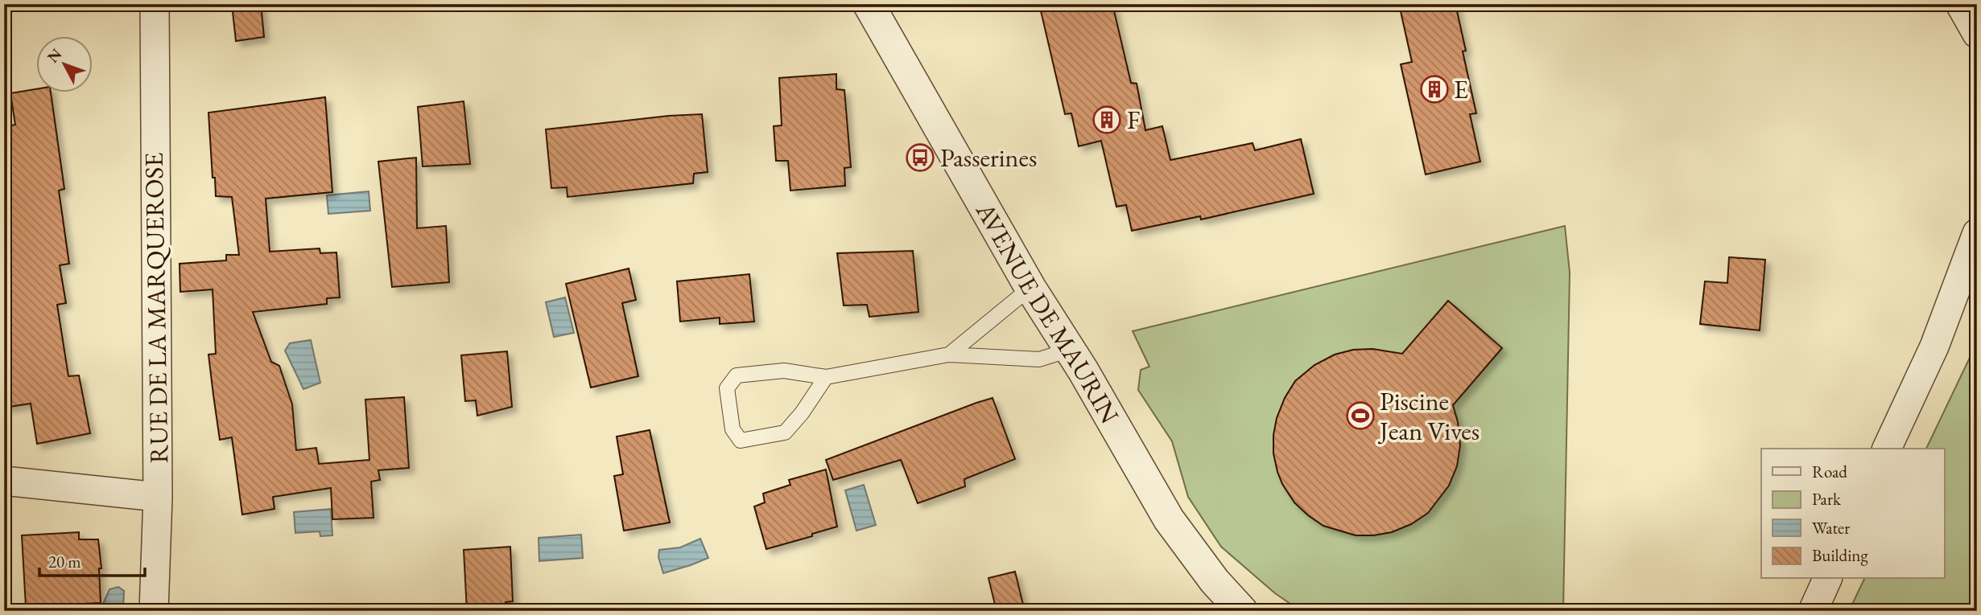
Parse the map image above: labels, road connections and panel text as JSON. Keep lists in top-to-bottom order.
{
  "streets": {
    "street": ["RUE DE LA MARQUEROSE", "AVENUE DE MAURIN"]
  },
  "places": {
    "building": ["E", "F"],
    "bus stop": ["Passerines"],
    "sports": ["Piscine Jean Vives"]
  },
  "legend": [
    "Road",
    "Park",
    "Water",
    "Building"
  ],
  "scale_bar": "20 m",
  "north": "top left"
}
